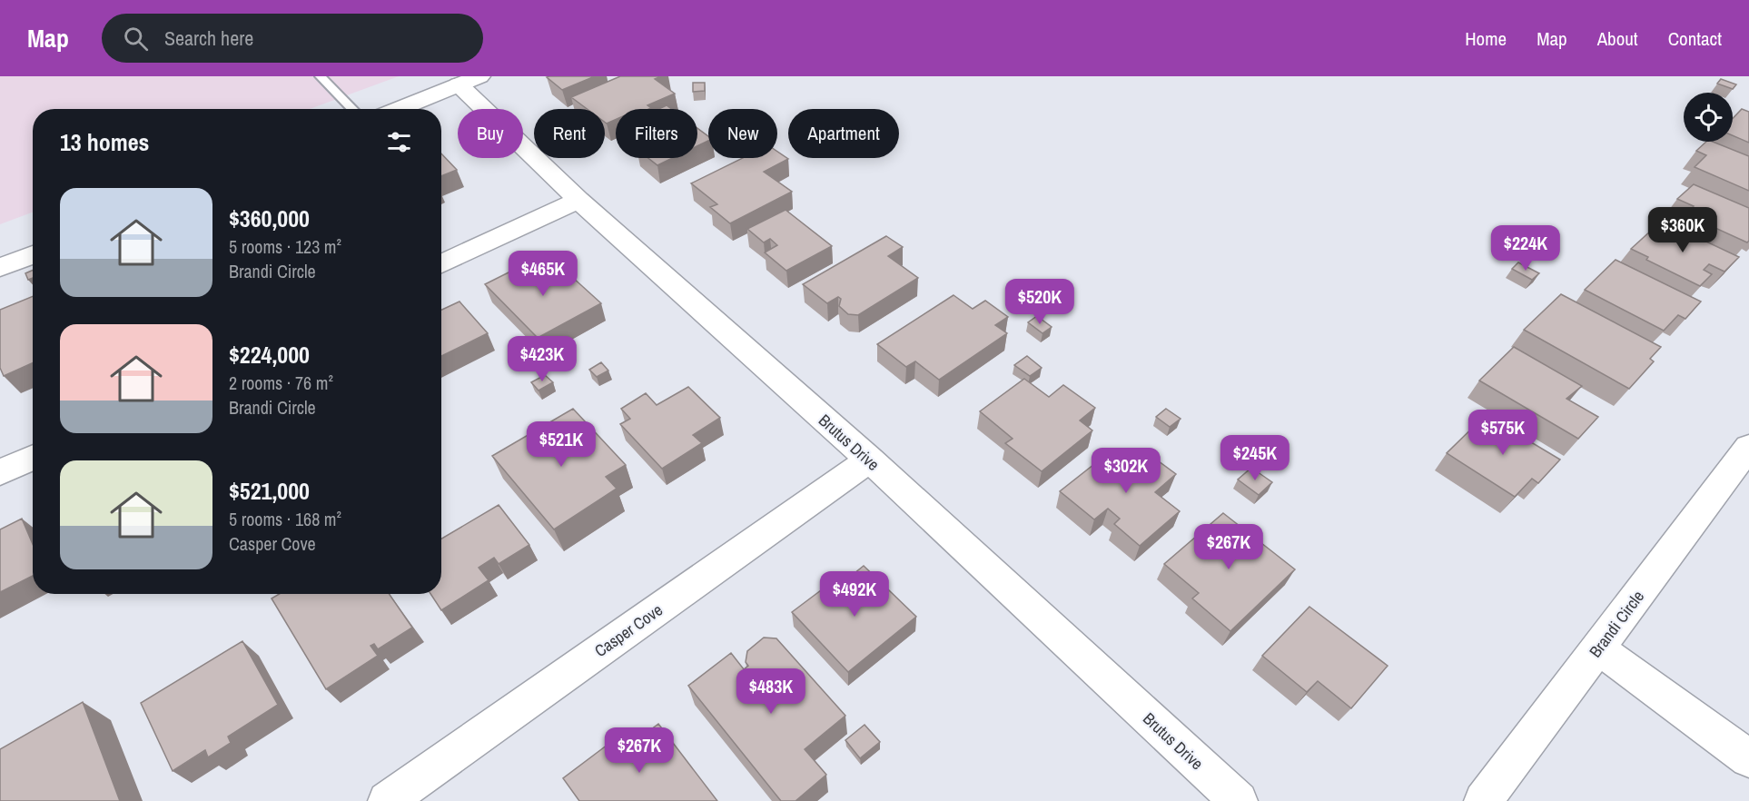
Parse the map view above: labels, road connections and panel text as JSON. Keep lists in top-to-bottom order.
{
  "streets": {
    "street": ["Brutus Drive", "Brandi Circle", "Casper Cove"]
  },
  "crossings": [
    ["Brutus Drive", "Casper Cove"]
  ],
  "page": {
    "header": "Map",
    "search": "Search here",
    "nav": [
      "Home",
      "Map",
      "About",
      "Contact"
    ],
    "chip": [
      "Buy",
      "Rent",
      "Filters",
      "New",
      "Apartment"
    ],
    "heading": "13 homes",
    "list": [
      {
        "name": "$360,000",
        "note": "5 rooms · 123 m² · Brandi Circle"
      },
      {
        "name": "$224,000",
        "note": "2 rooms · 76 m² · Brandi Circle"
      },
      {
        "name": "$521,000",
        "note": "5 rooms · 168 m² · Casper Cove"
      }
    ],
    "price": [
      "$360K",
      "$224K",
      "$465K",
      "$520K",
      "$423K",
      "$575K",
      "$521K",
      "$245K",
      "$302K",
      "$267K",
      "$492K",
      "$483K",
      "$267K"
    ]
  }
}
